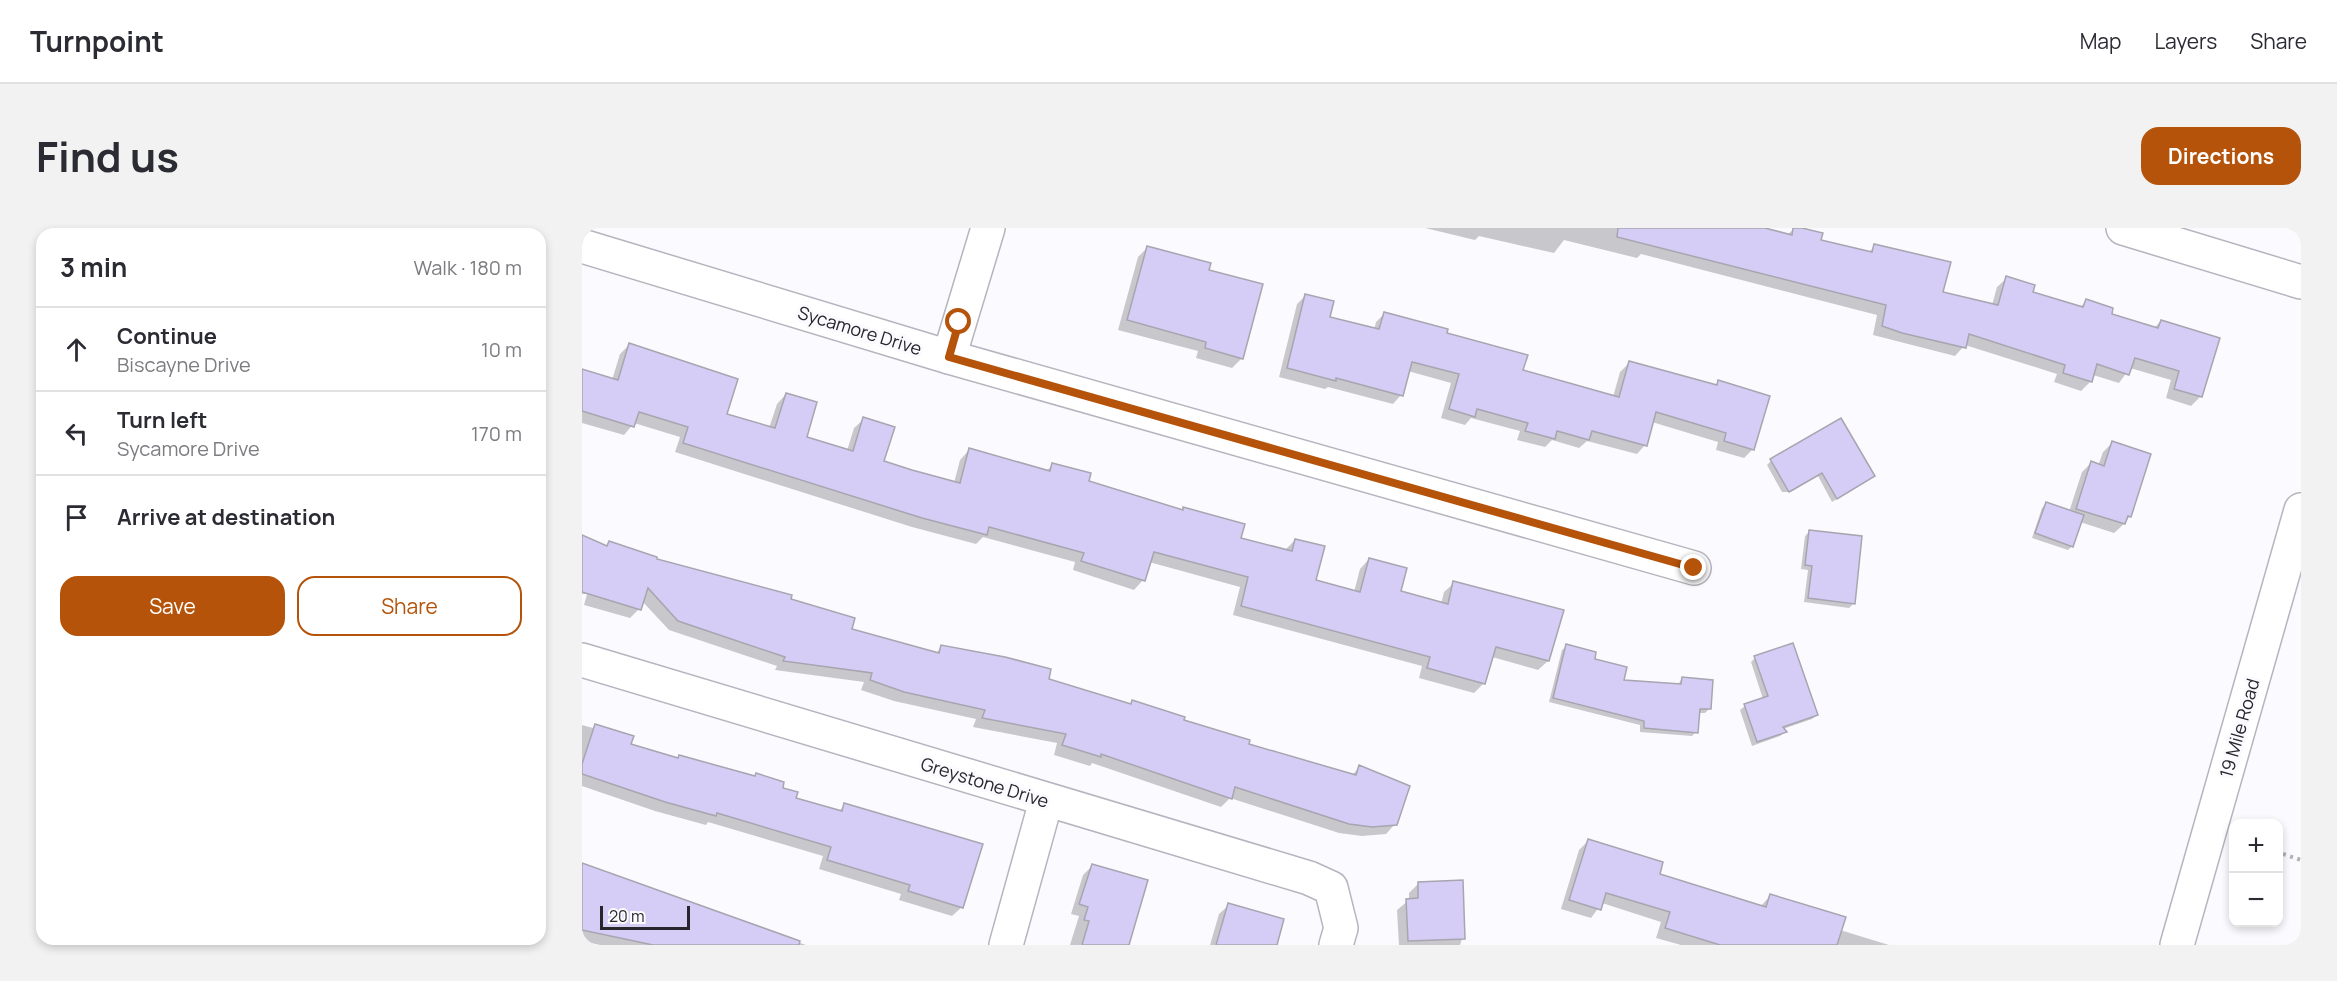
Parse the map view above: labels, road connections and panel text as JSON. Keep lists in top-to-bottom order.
{
  "streets": {
    "street": ["Sycamore Drive", "19 Mile Road", "Greystone Drive"]
  },
  "scale_bar": "20 m",
  "page": {
    "header": "Turnpoint",
    "nav": ["Map", "Layers", "Share"],
    "title": "Find us",
    "buttons": [
      "Directions",
      ["Save", "Share"]
    ],
    "heading": ["3 min", "Walk · 180 m"],
    "list": [
      ["Continue", "Biscayne Drive", "10 m"],
      ["Turn left", "Sycamore Drive", "170 m"],
      "Arrive at destination"
    ],
    "map_buttons": ["+", "−"],
    "scale": "20 m"
  }
}
